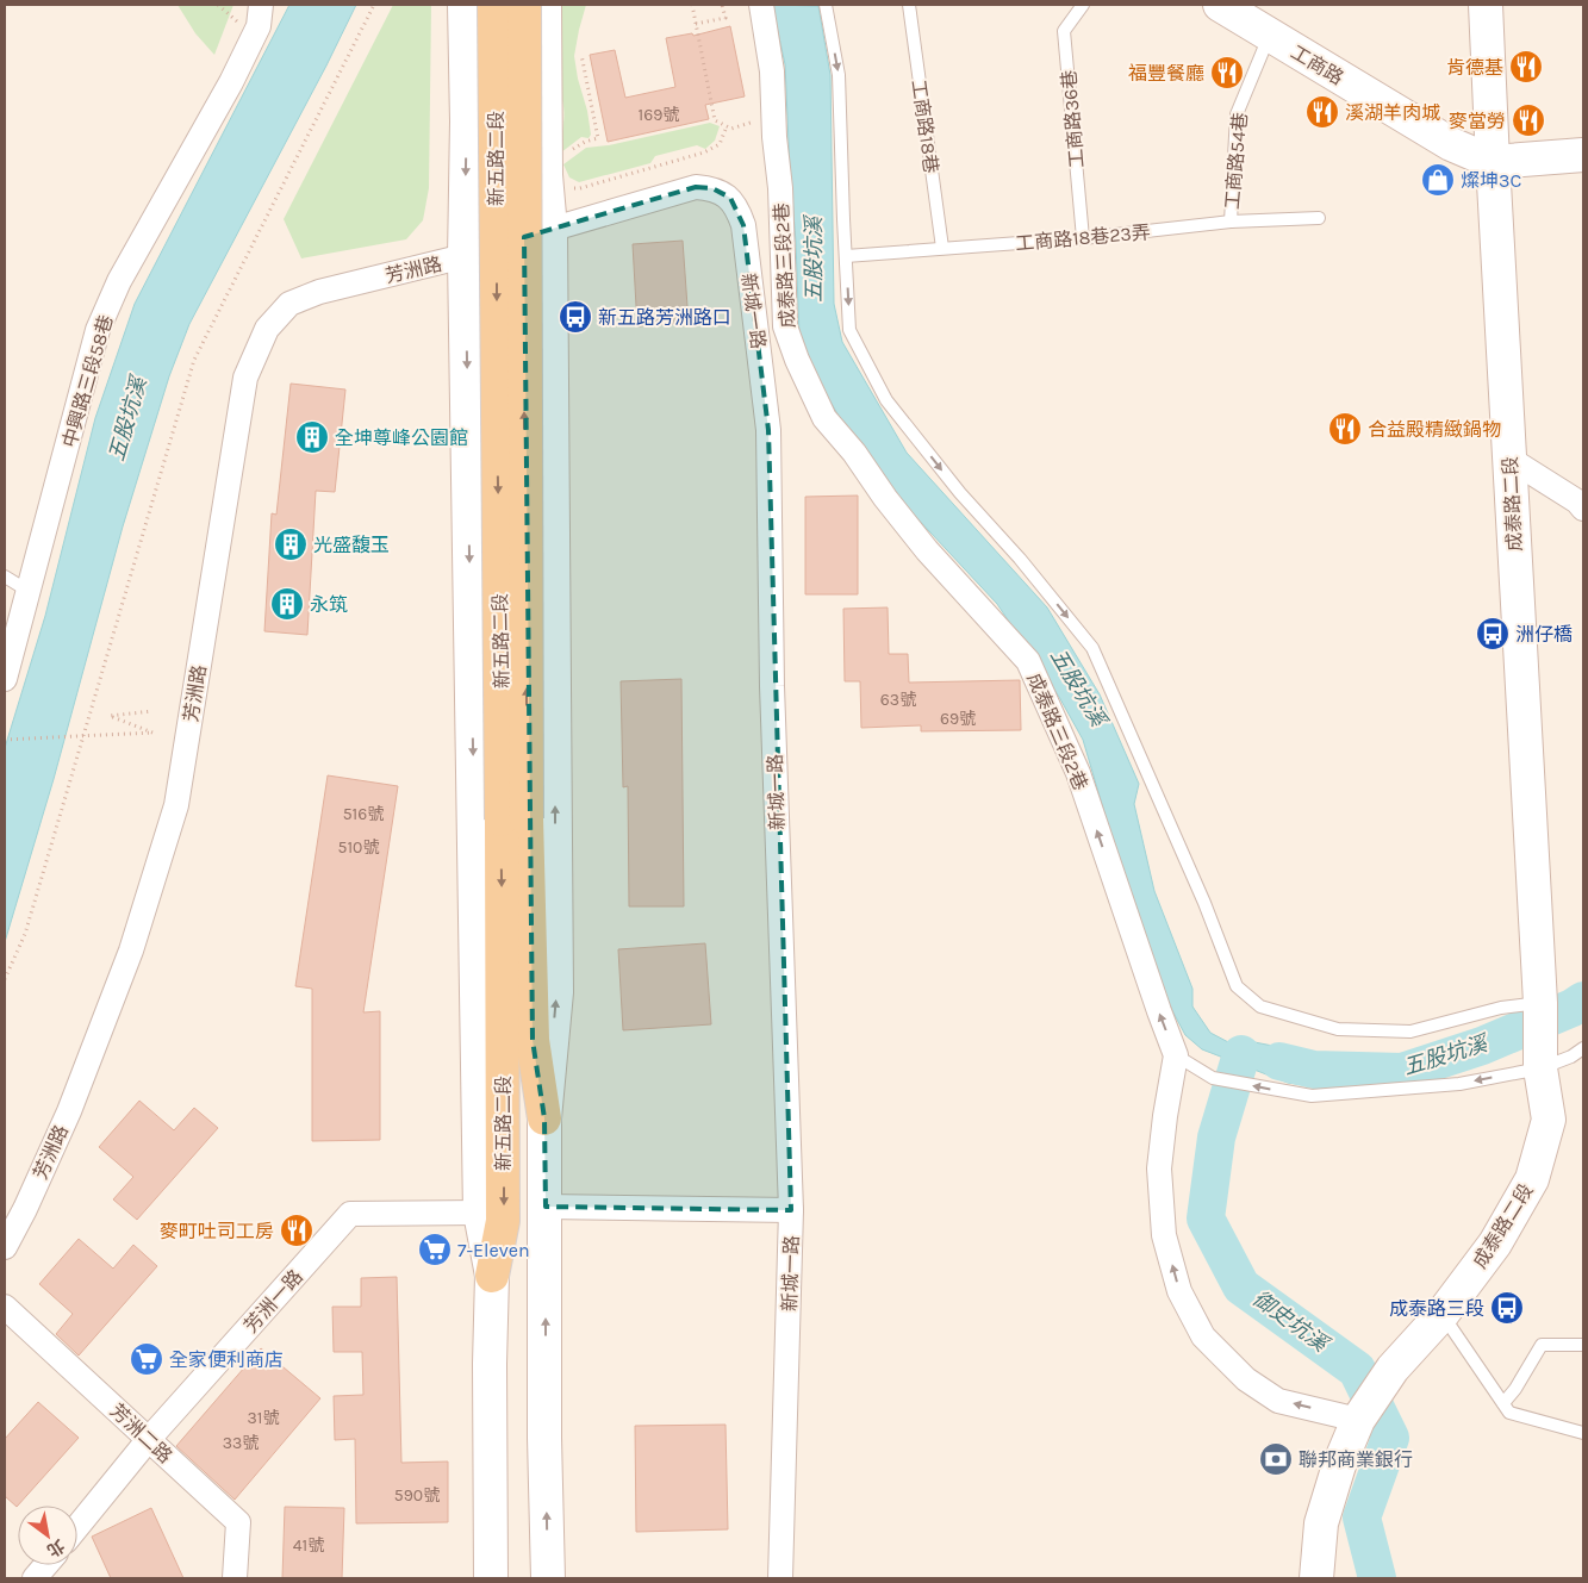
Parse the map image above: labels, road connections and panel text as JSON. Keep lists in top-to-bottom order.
{
  "streets": {
    "main road": ["工商路", "新五路二段", "成泰路二段"],
    "street": [
      "成泰路三段2巷",
      "芳洲路",
      "新城一路",
      "中興路三段58巷",
      "芳洲一路",
      "芳洲二路"
    ],
    "lane": [
      "工商路36巷",
      "工商路18巷",
      "工商路54巷",
      "工商路18巷23弄"
    ]
  },
  "crossings": [
    ["工商路", "工商路54巷"],
    ["工商路", "成泰路二段"],
    ["工商路36巷", "工商路18巷23弄"],
    ["工商路18巷", "工商路18巷23弄"],
    ["新五路二段", "芳洲路"],
    ["新五路二段", "新城一路"],
    ["新五路二段", "芳洲一路"],
    ["工商路54巷", "工商路18巷23弄"],
    ["芳洲路", "新城一路"],
    ["芳洲一路", "芳洲二路"]
  ],
  "one_way": ["成泰路三段2巷"],
  "water": ["五股坑溪", "御史坑溪"],
  "places": {
    "restaurant": [
      "肯德基",
      "福豐餐廳",
      "溪湖羊肉城",
      "麥當勞",
      "合益殿精緻鍋物",
      "麥町吐司工房"
    ],
    "shop": ["燦坤3C"],
    "bus stop": ["新五路芳洲路口", "洲仔橋", "成泰路三段"],
    "building": ["全坤尊峰公園館", "光盛馥玉", "永筑"],
    "supermarket": ["7-Eleven", "全家便利商店"],
    "bank": ["聯邦商業銀行"]
  },
  "house_numbers": [
    "169號",
    "63號",
    "69號",
    "516號",
    "510號",
    "31號",
    "33號",
    "590號",
    "41號"
  ],
  "north": "bottom right"
}
